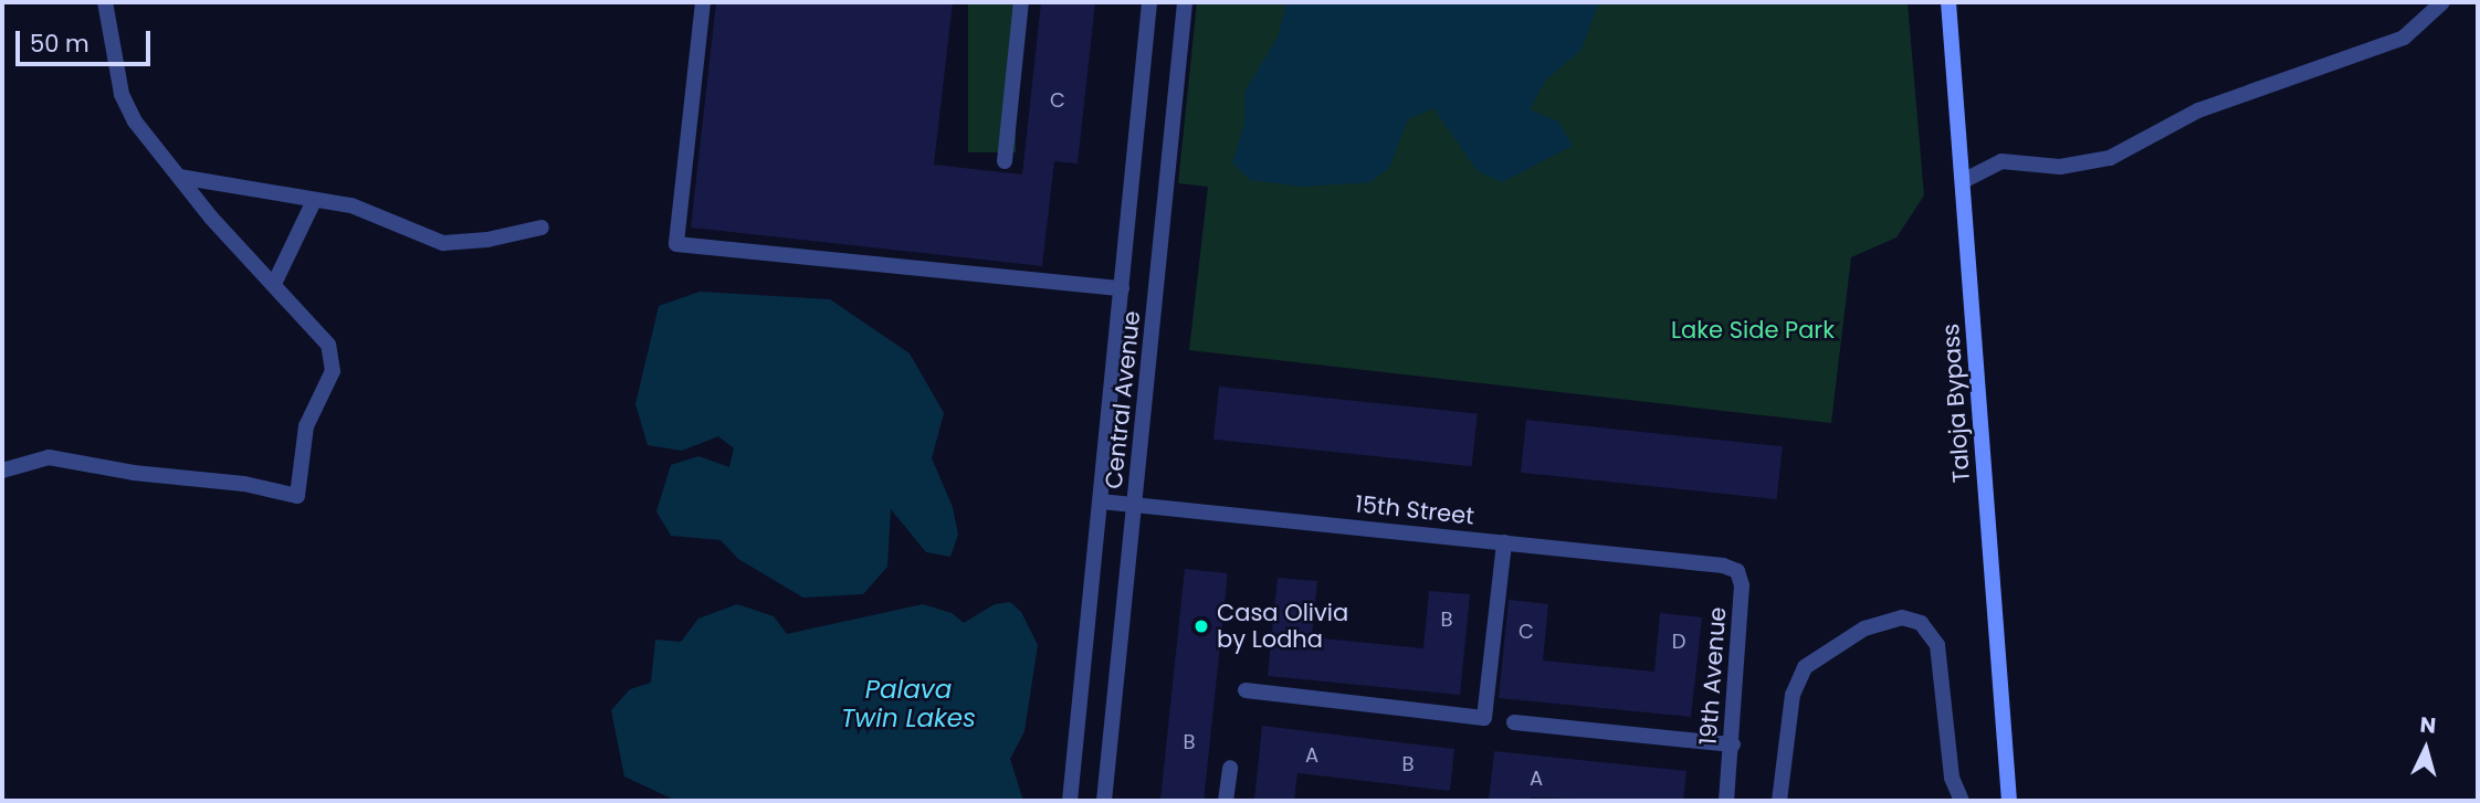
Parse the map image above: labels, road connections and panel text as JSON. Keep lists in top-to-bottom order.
{
  "streets": {
    "main road": ["Taloja Bypass"],
    "street": ["Central Avenue", "15th Street", "19th Avenue"]
  },
  "crossings": [
    ["Central Avenue", "15th Street"],
    ["15th Street", "19th Avenue"]
  ],
  "water": ["Palava Twin Lakes"],
  "parks": ["Lake Side Park"],
  "places": ["Casa Olivia by Lodha"],
  "house_numbers": [
    "C",
    "B",
    "C",
    "D",
    "B",
    "A",
    "B",
    "A"
  ],
  "scale_bar": "50 m",
  "north": "top"
}
